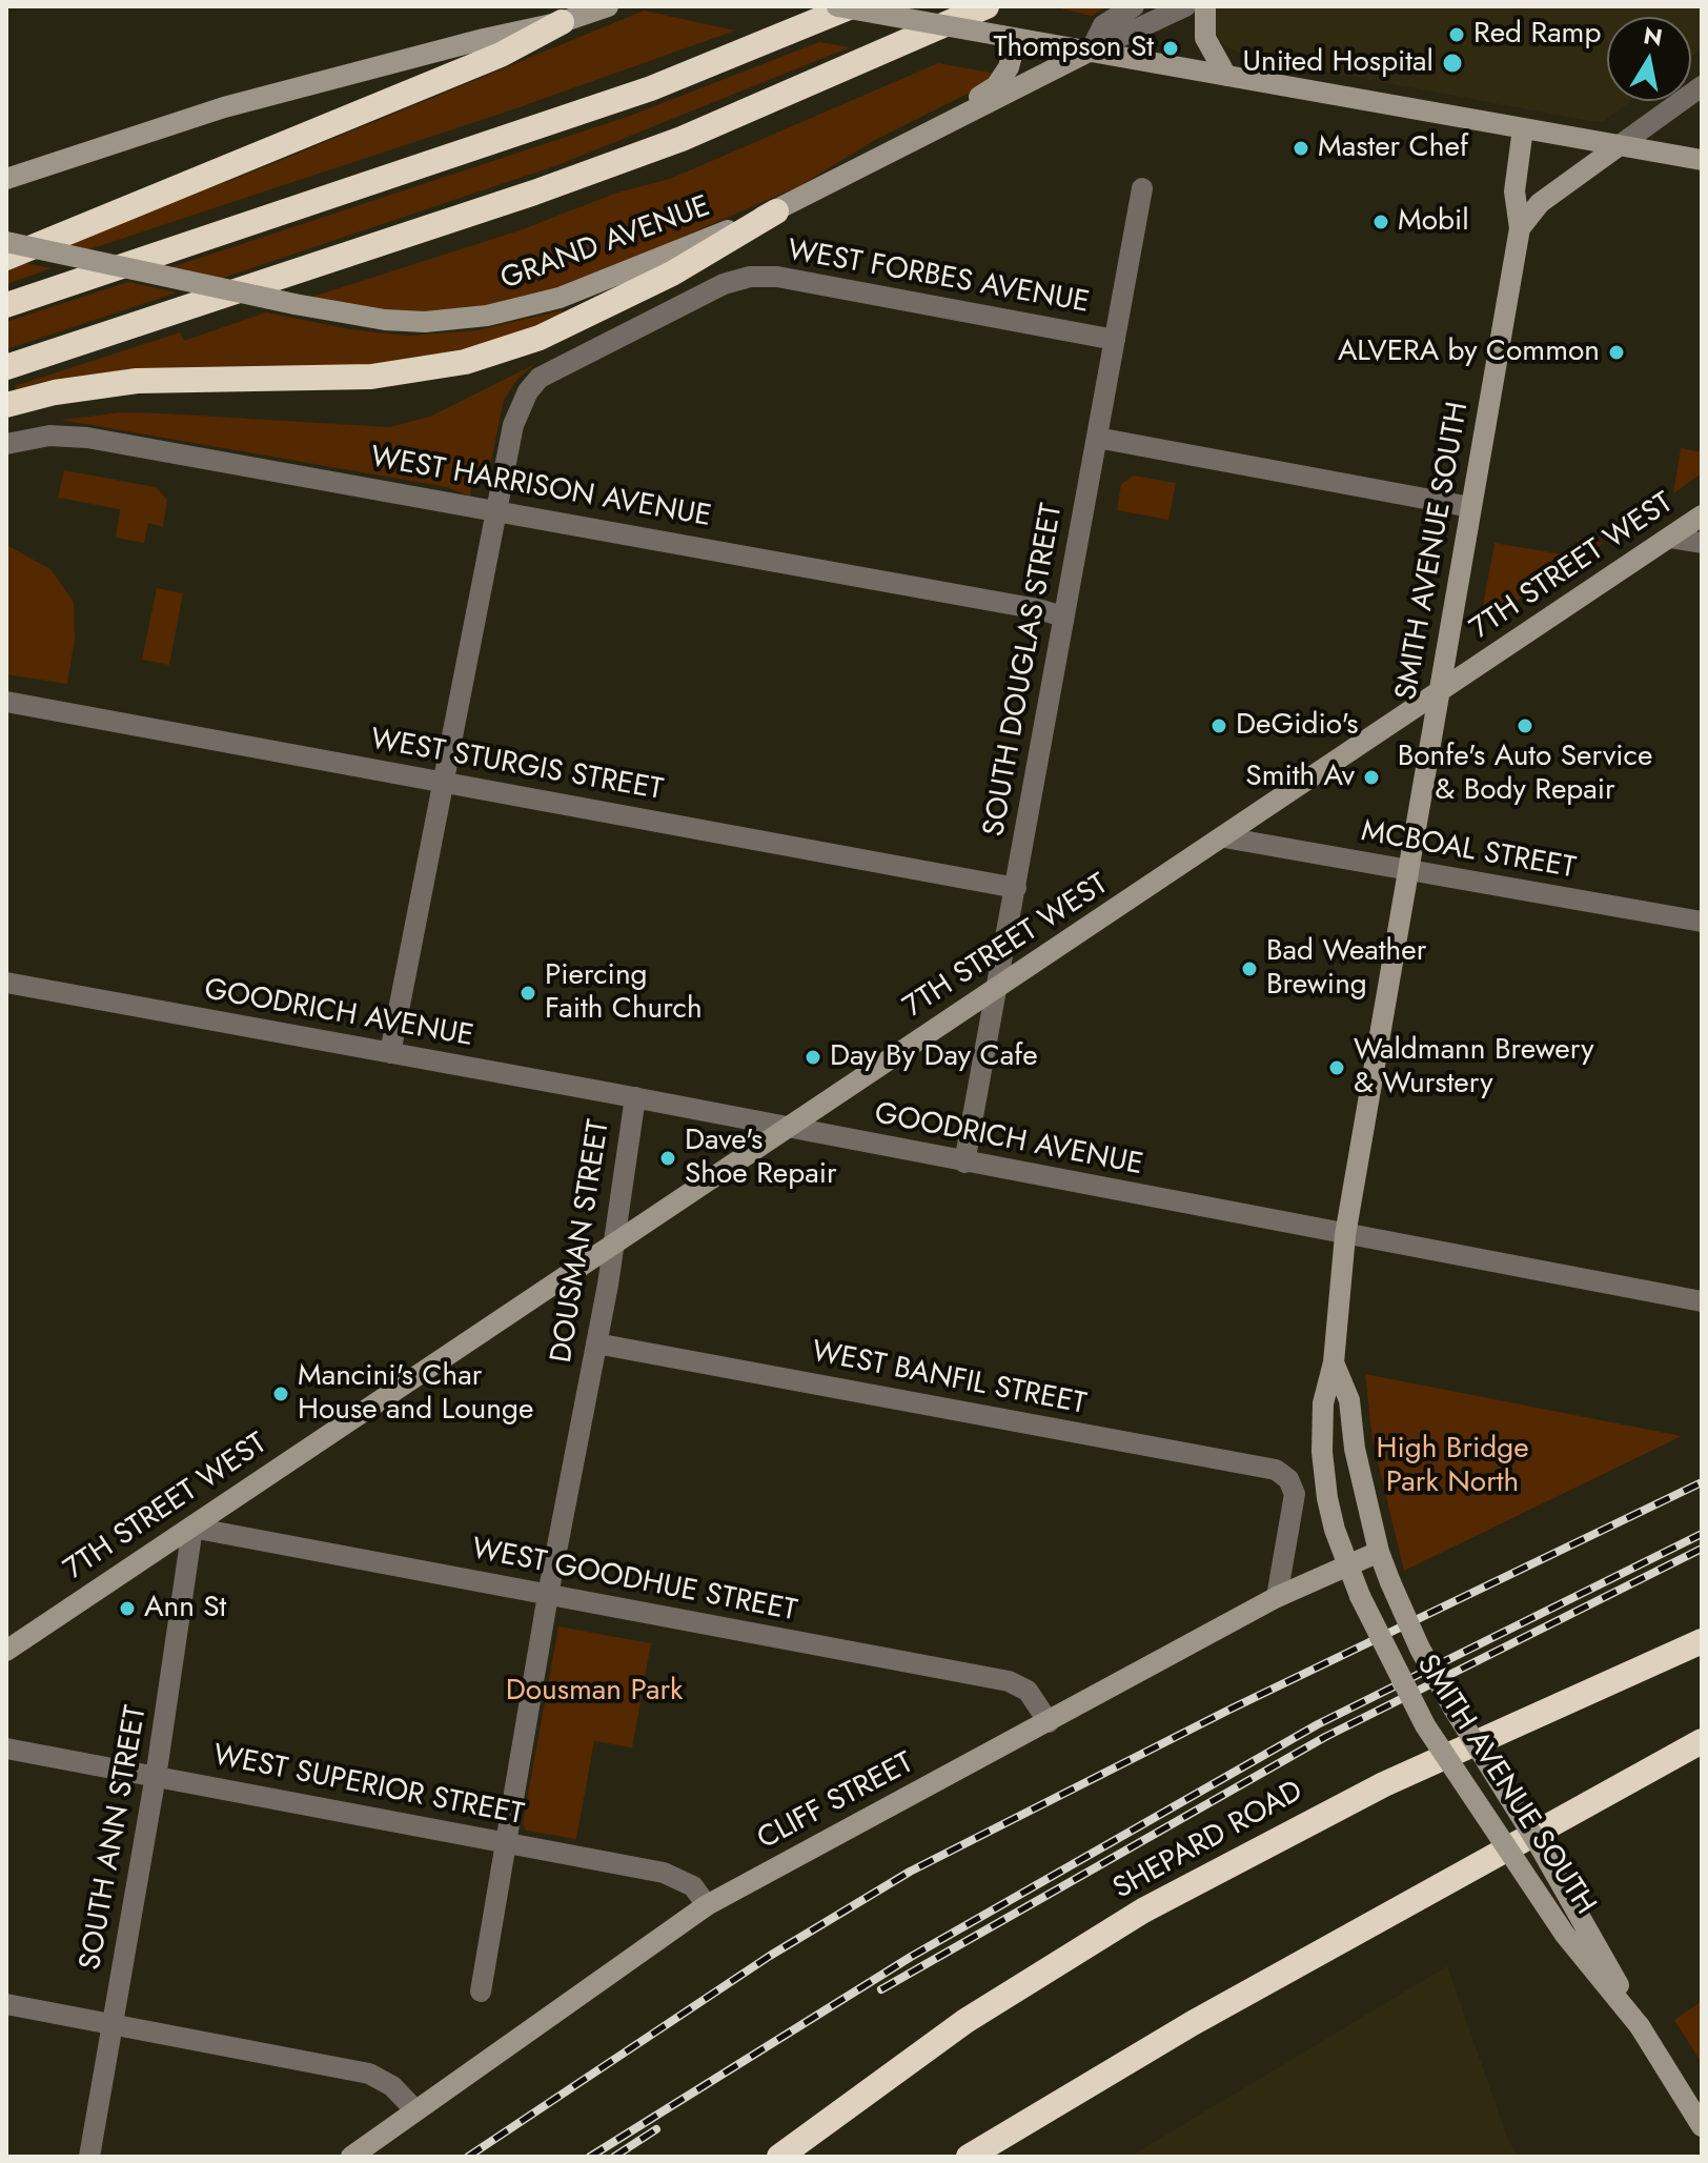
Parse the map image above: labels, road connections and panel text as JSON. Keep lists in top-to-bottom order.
{
  "streets": {
    "highway": ["SHEPARD ROAD"],
    "main road": [
      "GRAND AVENUE",
      "SMITH AVENUE SOUTH",
      "7TH STREET WEST",
      "CLIFF STREET"
    ],
    "street": [
      "WEST FORBES AVENUE",
      "WEST HARRISON AVENUE",
      "SOUTH DOUGLAS STREET",
      "WEST STURGIS STREET",
      "MCBOAL STREET",
      "GOODRICH AVENUE",
      "DOUSMAN STREET",
      "WEST BANFIL STREET",
      "WEST GOODHUE STREET",
      "WEST SUPERIOR STREET",
      "SOUTH ANN STREET"
    ]
  },
  "crossings": [
    ["WEST FORBES AVENUE", "WEST HARRISON AVENUE"],
    ["WEST FORBES AVENUE", "SOUTH DOUGLAS STREET"],
    ["WEST HARRISON AVENUE", "SOUTH DOUGLAS STREET"],
    ["SMITH AVENUE SOUTH", "7TH STREET WEST"],
    ["SMITH AVENUE SOUTH", "MCBOAL STREET"],
    ["SMITH AVENUE SOUTH", "GOODRICH AVENUE"],
    ["SMITH AVENUE SOUTH", "CLIFF STREET"],
    ["7TH STREET WEST", "SOUTH DOUGLAS STREET"],
    ["7TH STREET WEST", "MCBOAL STREET"],
    ["7TH STREET WEST", "GOODRICH AVENUE"],
    ["7TH STREET WEST", "DOUSMAN STREET"],
    ["7TH STREET WEST", "WEST GOODHUE STREET"],
    ["7TH STREET WEST", "SOUTH ANN STREET"],
    ["SOUTH DOUGLAS STREET", "WEST STURGIS STREET"],
    ["SOUTH DOUGLAS STREET", "GOODRICH AVENUE"],
    ["GOODRICH AVENUE", "DOUSMAN STREET"],
    ["DOUSMAN STREET", "WEST BANFIL STREET"],
    ["DOUSMAN STREET", "WEST GOODHUE STREET"],
    ["DOUSMAN STREET", "WEST SUPERIOR STREET"],
    ["WEST BANFIL STREET", "CLIFF STREET"],
    ["WEST GOODHUE STREET", "CLIFF STREET"],
    ["WEST GOODHUE STREET", "SOUTH ANN STREET"],
    ["WEST SUPERIOR STREET", "CLIFF STREET"],
    ["WEST SUPERIOR STREET", "SOUTH ANN STREET"]
  ],
  "parks": ["High Bridge Park North", "Dousman Park"],
  "places": [
    "Red Ramp",
    "Thompson St",
    "United Hospital",
    "Master Chef",
    "Mobil",
    "ALVERA by Common",
    "DeGidio's",
    "Bonfe's Auto Service & Body Repair",
    "Smith Av",
    "Bad Weather Brewing",
    "Piercing Faith Church",
    "Day By Day Cafe",
    "Waldmann Brewery & Wurstery",
    "Dave's Shoe Repair",
    "Mancini's Char House and Lounge",
    "Ann St"
  ],
  "north": "top"
}
